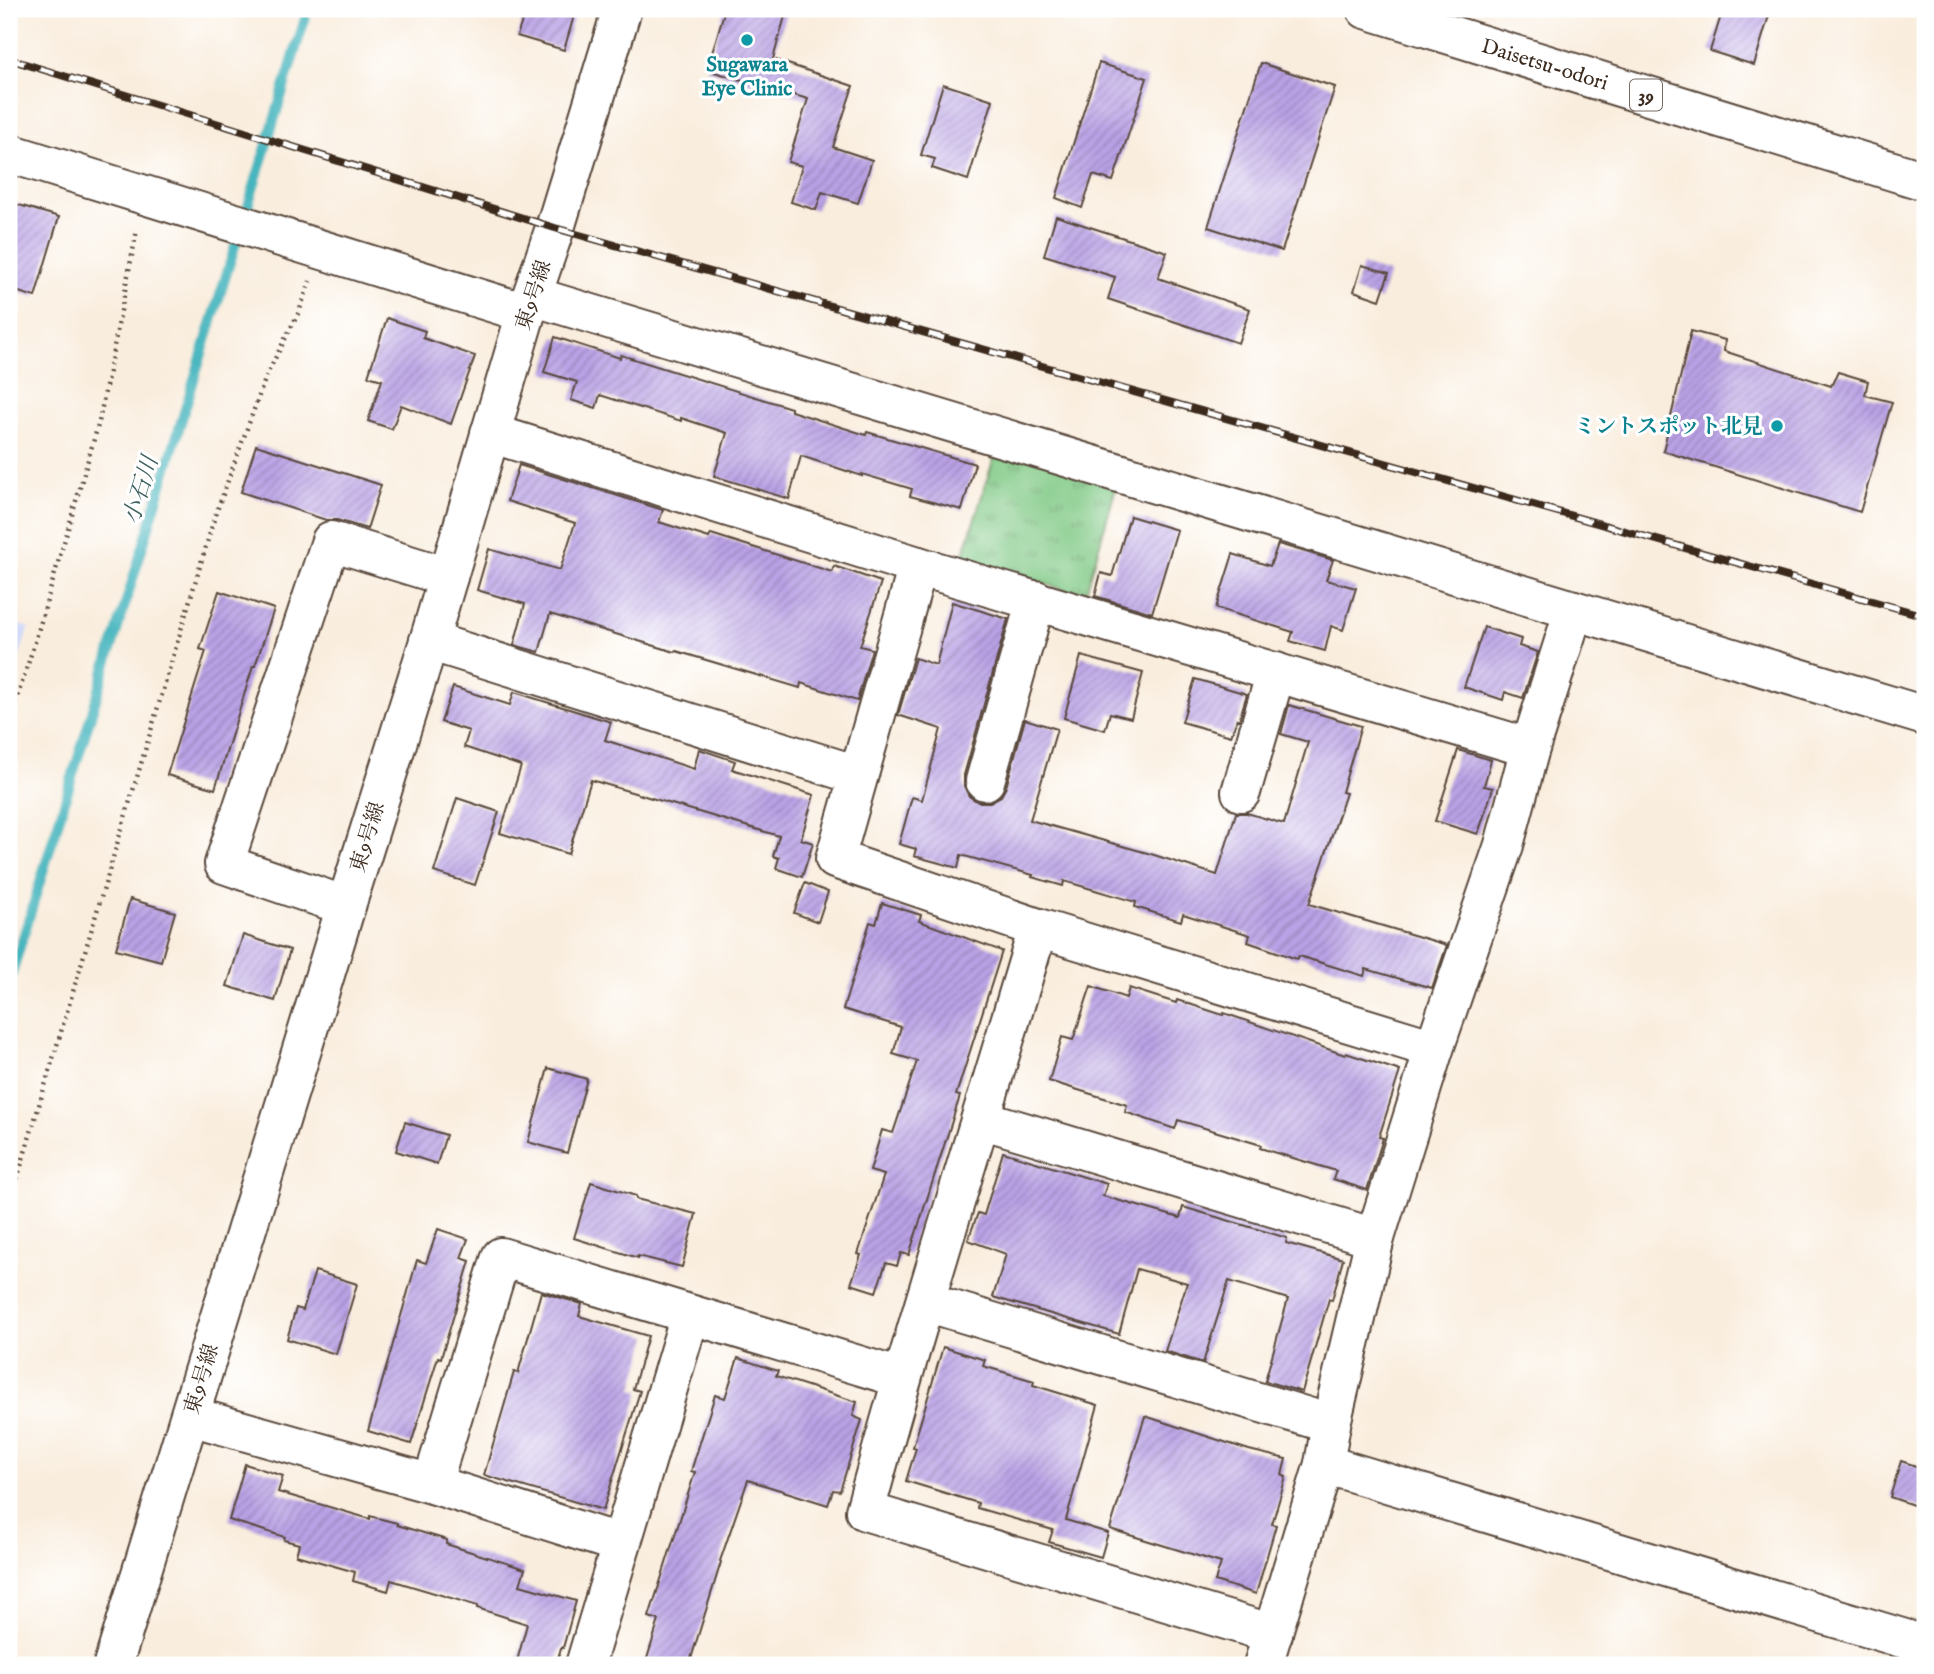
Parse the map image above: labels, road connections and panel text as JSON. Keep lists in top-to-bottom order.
{
  "streets": {
    "main road": ["Daisetsu-odori", "39", "東9号線"]
  },
  "water": ["小石川"],
  "places": ["Sugawara Eye Clinic", "ミントスポット北見"]
}
